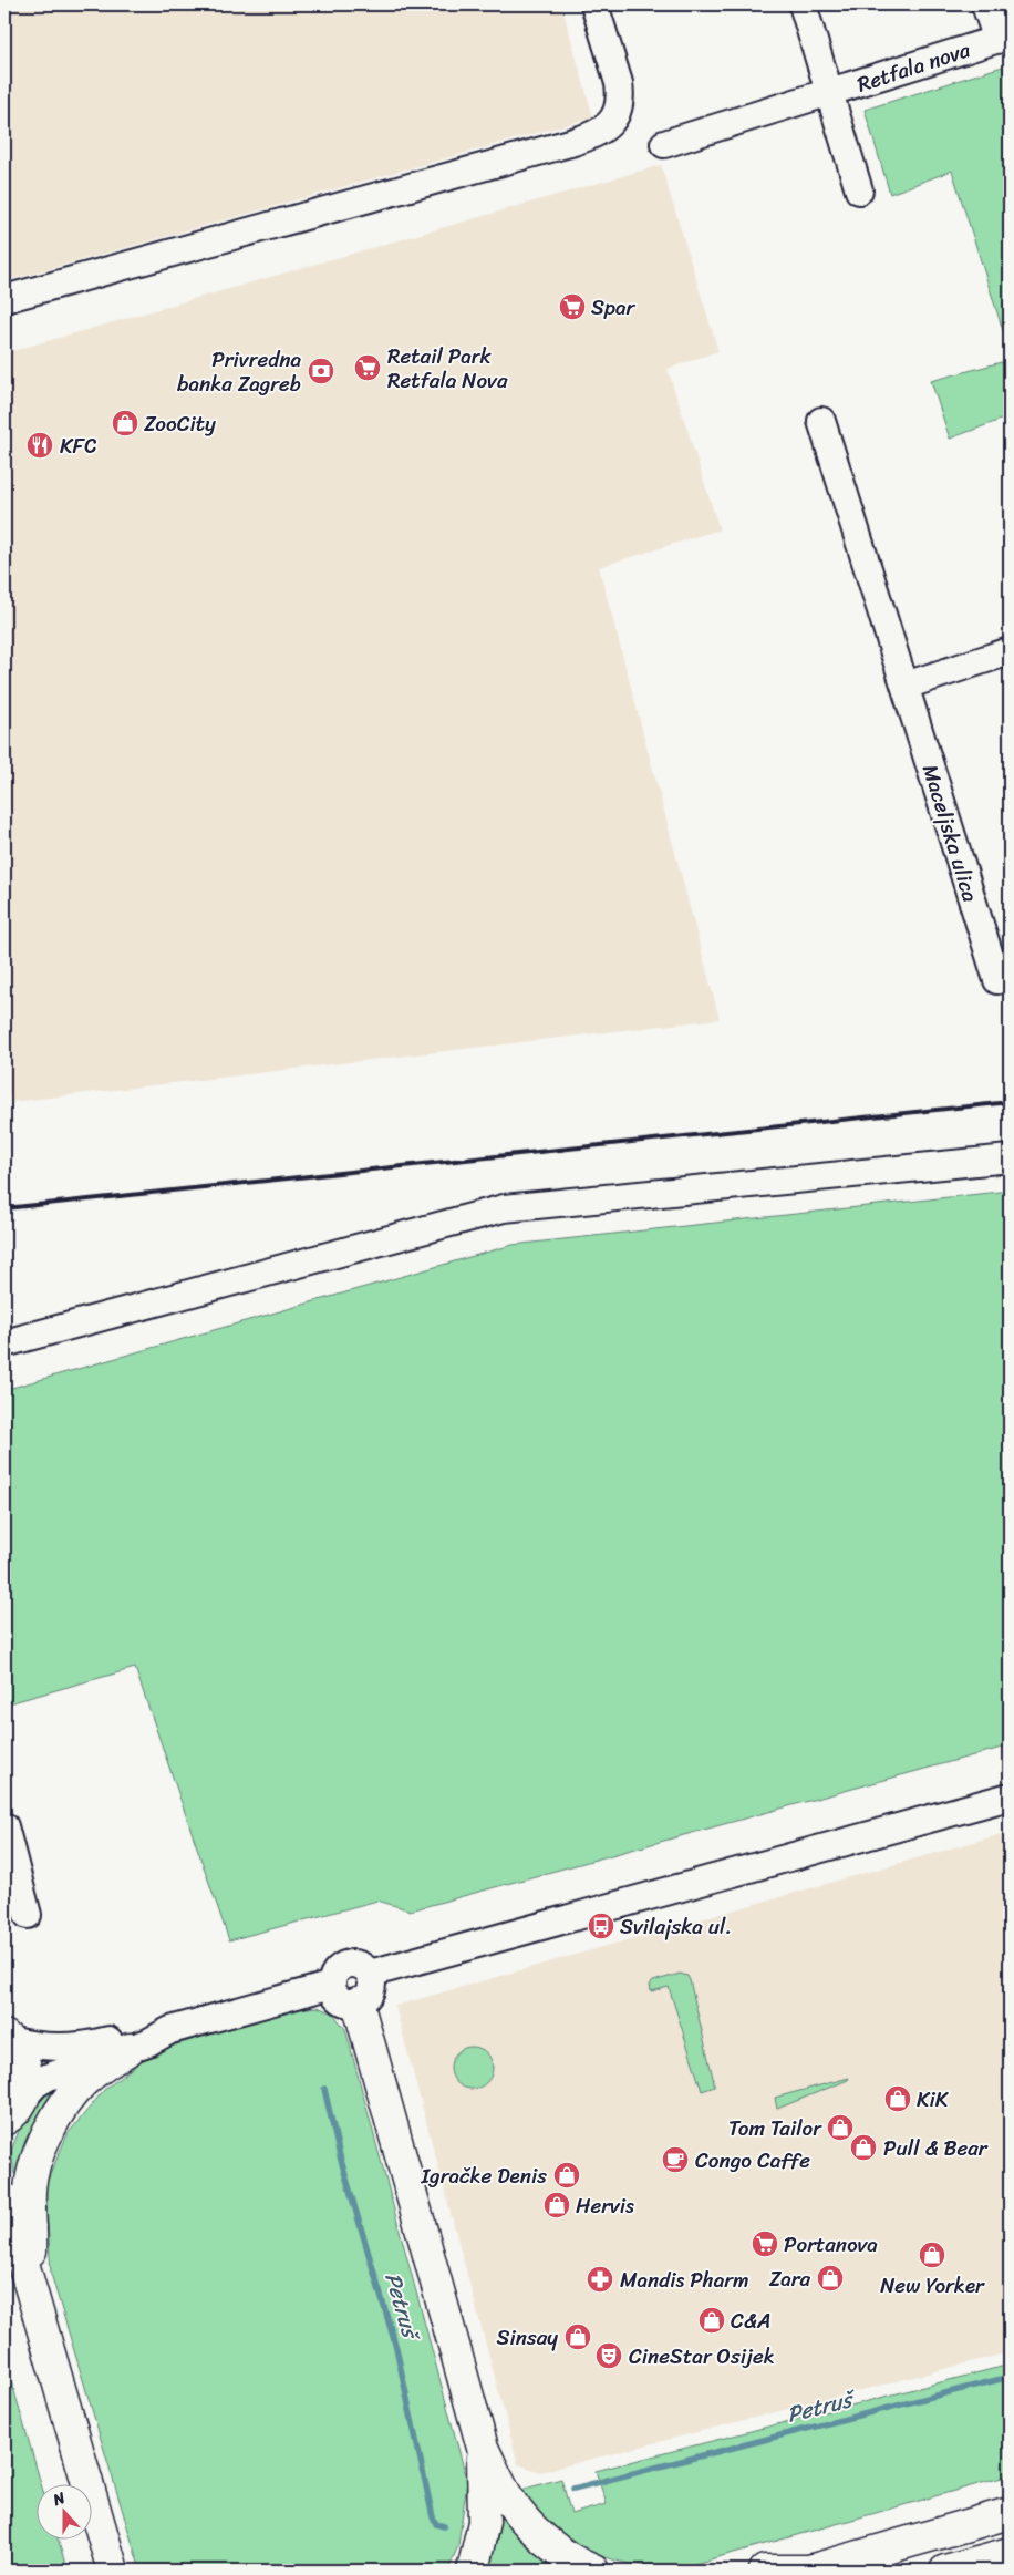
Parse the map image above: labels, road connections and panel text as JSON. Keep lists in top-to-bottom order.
{
  "streets": {
    "street": ["Retfala nova", "Maceljska ulica"]
  },
  "water": ["Petruš"],
  "places": {
    "supermarket": ["Spar", "Retail Park Retfala Nova", "Portanova"],
    "bank": ["Privredna banka Zagreb"],
    "shop": [
      "ZooCity",
      "KiK",
      "Tom Tailor",
      "Pull & Bear",
      "Igračke Denis",
      "Hervis",
      "New Yorker",
      "Zara",
      "C&A",
      "Sinsay"
    ],
    "restaurant": ["KFC"],
    "bus stop": ["Svilajska ul."],
    "cafe": ["Congo Caffe"],
    "pharmacy": ["Mandis Pharm"],
    "theatre": ["CineStar Osijek"]
  },
  "north": "top"
}
